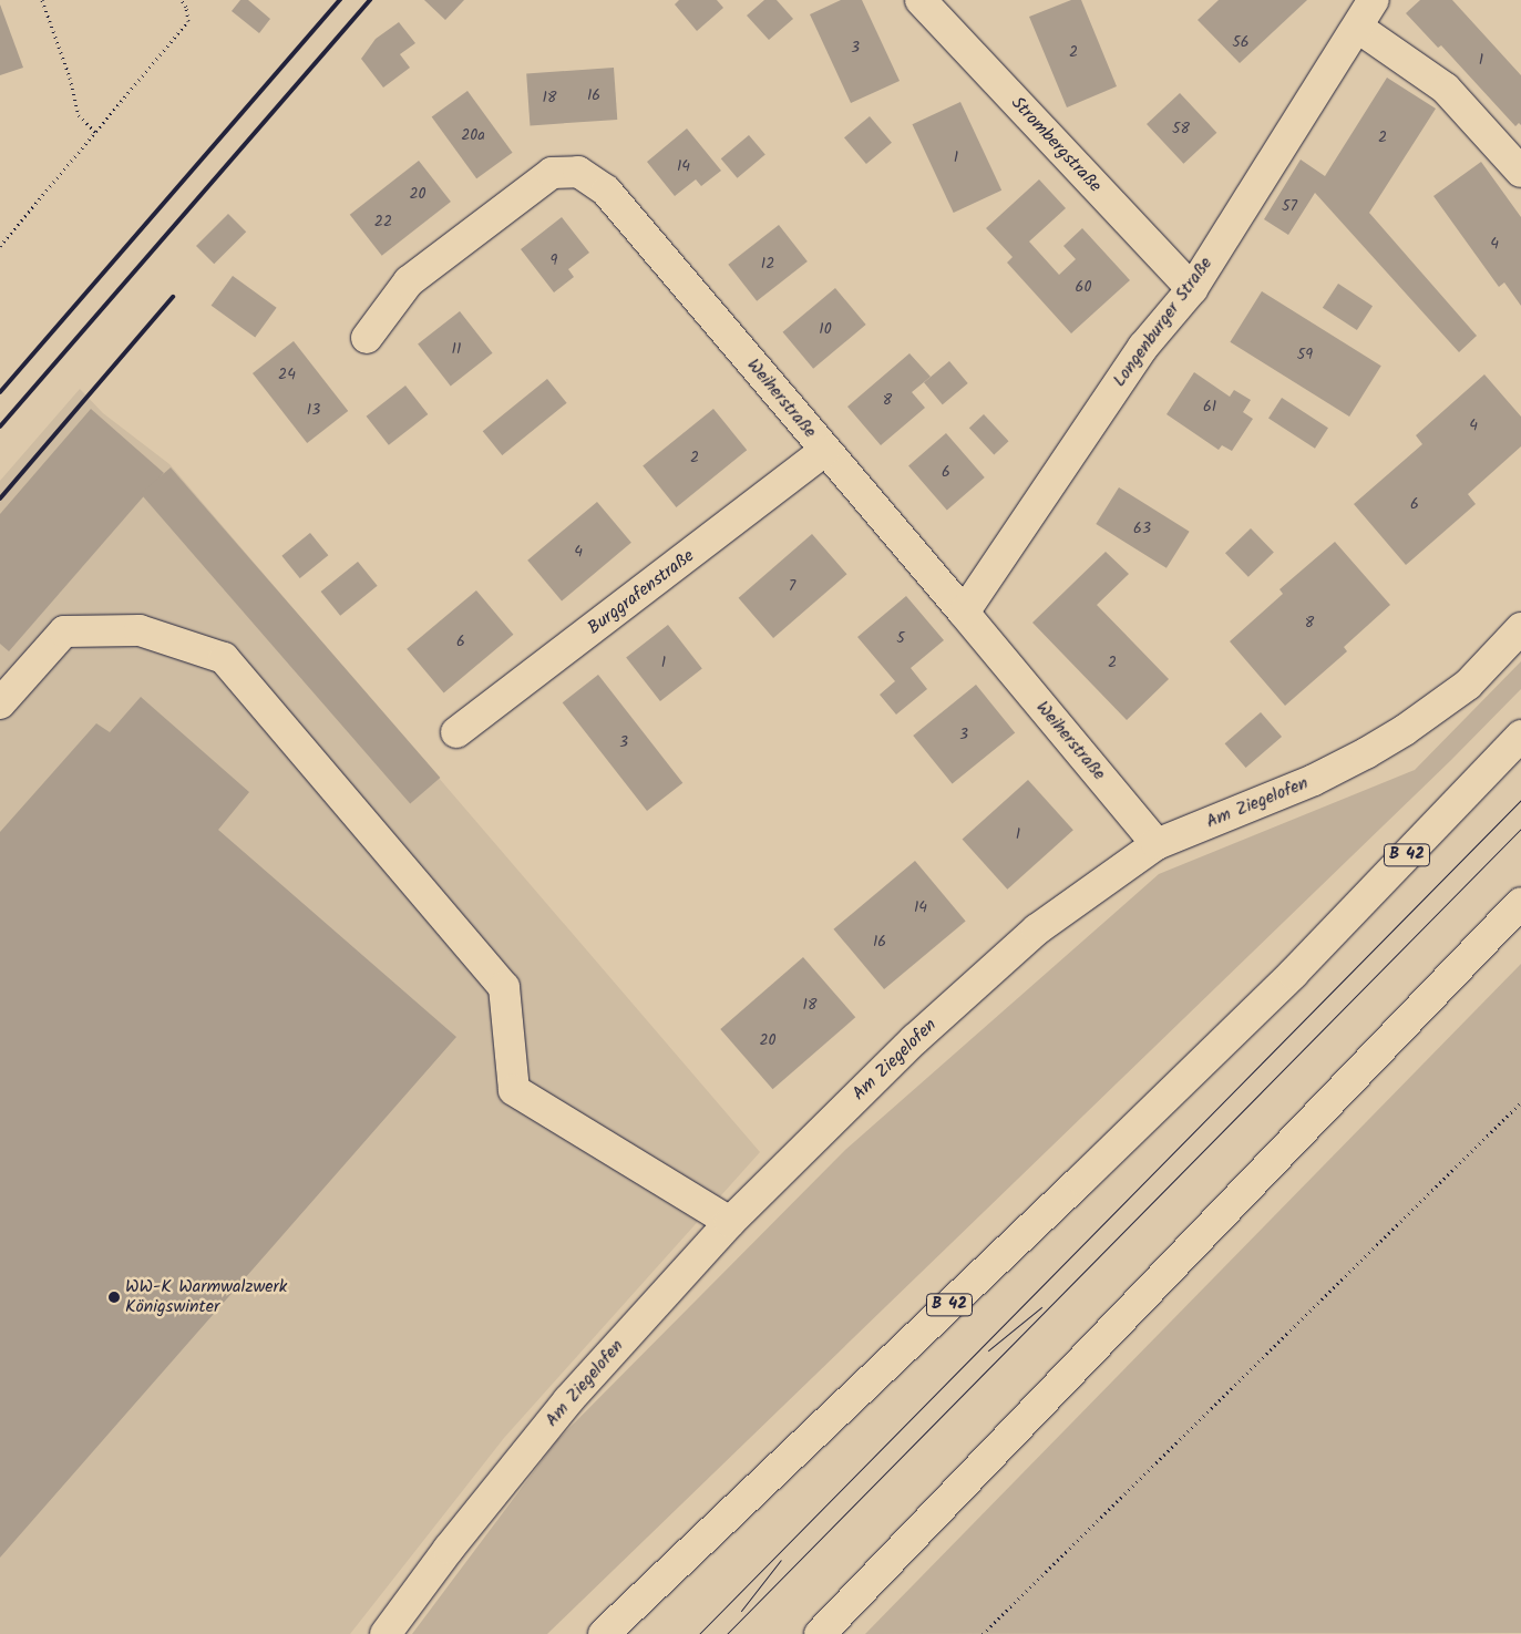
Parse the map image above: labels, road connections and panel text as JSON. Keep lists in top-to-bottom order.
{
  "streets": {
    "main road": [
      "Strombergstraße",
      "Longenburger Straße",
      "Weiherstraße",
      "Burggrafenstraße",
      "Am Ziegelofen",
      "B 42"
    ]
  },
  "crossings": [
    ["Strombergstraße", "Longenburger Straße"],
    ["Longenburger Straße", "Weiherstraße"],
    ["Weiherstraße", "Burggrafenstraße"],
    ["Weiherstraße", "Am Ziegelofen"]
  ],
  "places": ["WW-K Warmwalzwerk Königswinter"],
  "house_numbers": [
    "56",
    "3",
    "2",
    "1",
    "16",
    "18",
    "58",
    "20a",
    "2",
    "1",
    "14",
    "20",
    "57",
    "22",
    "4",
    "9",
    "12",
    "60",
    "10",
    "11",
    "59",
    "24",
    "8",
    "61",
    "13",
    "4",
    "2",
    "6",
    "6",
    "63",
    "4",
    "7",
    "8",
    "5",
    "6",
    "1",
    "2",
    "3",
    "3",
    "1",
    "14",
    "16",
    "18",
    "20"
  ]
}
